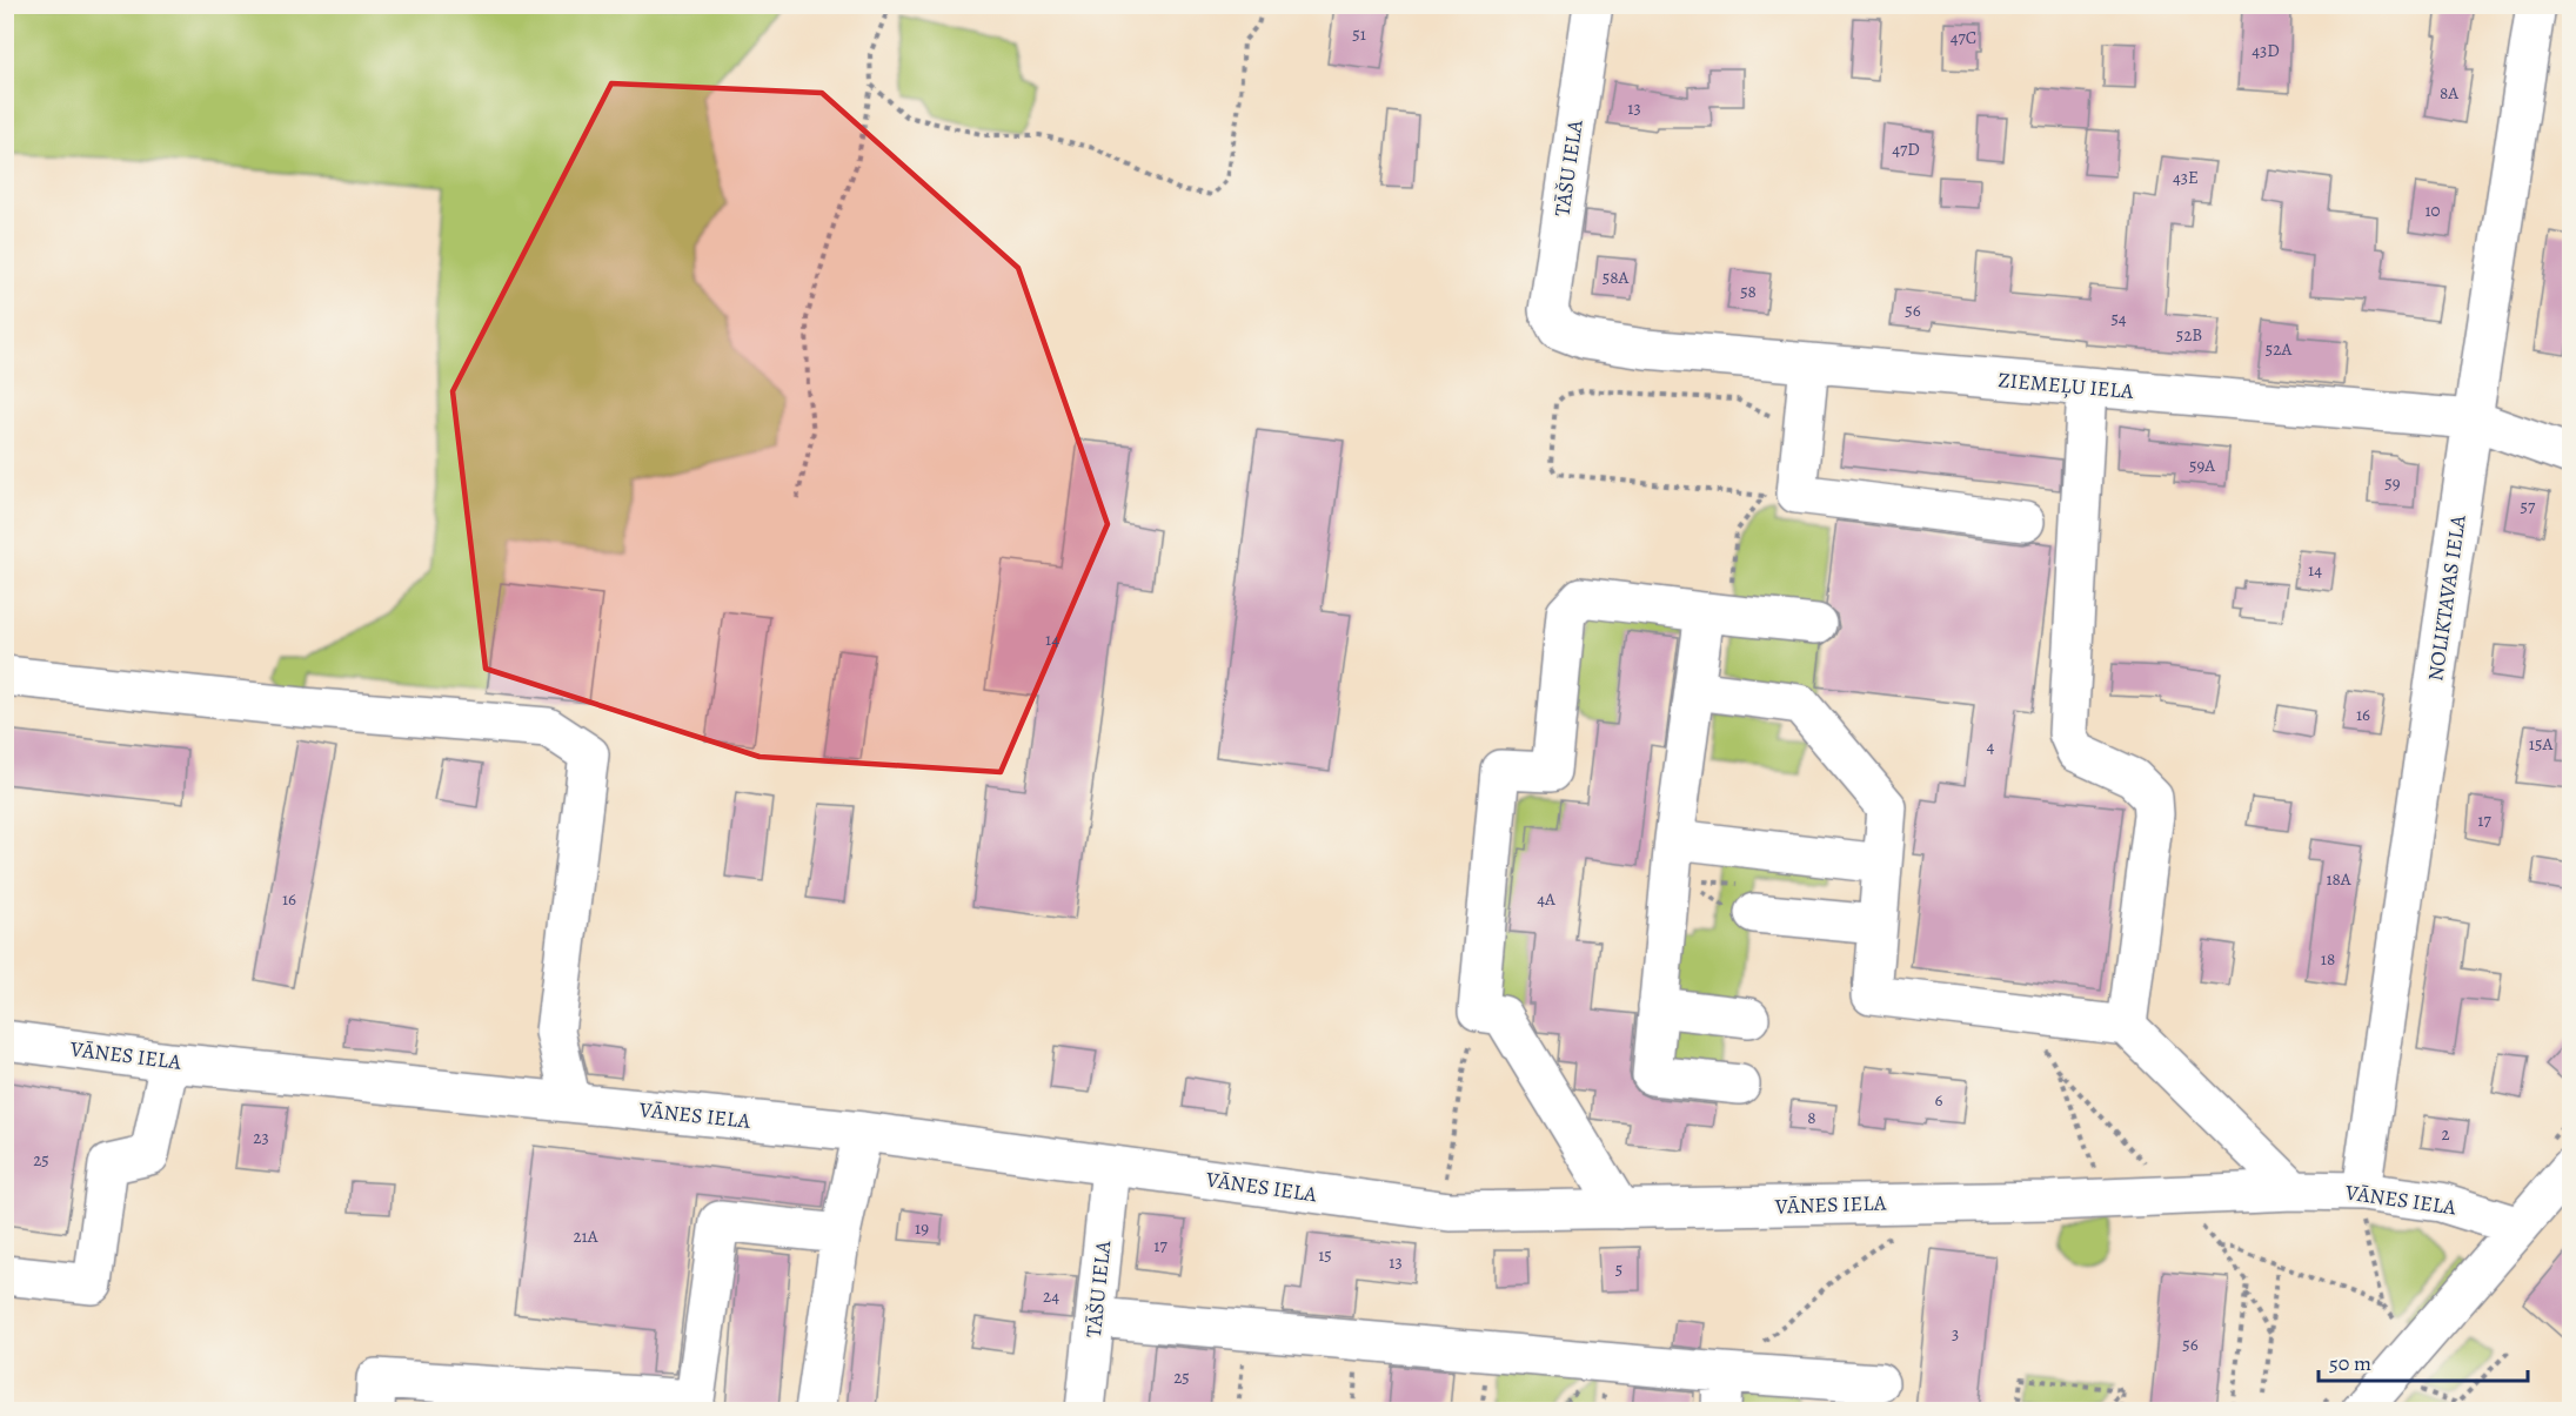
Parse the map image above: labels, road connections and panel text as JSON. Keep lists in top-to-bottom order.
{
  "streets": {
    "street": [
      "TĀŠU IELA",
      "ZIEMEĻU IELA",
      "NOLIKTAVAS IELA",
      "VĀNES IELA"
    ]
  },
  "crossings": [
    ["TĀŠU IELA", "ZIEMEĻU IELA"],
    ["TĀŠU IELA", "VĀNES IELA"],
    ["ZIEMEĻU IELA", "NOLIKTAVAS IELA"],
    ["NOLIKTAVAS IELA", "VĀNES IELA"]
  ],
  "house_numbers": [
    "51",
    "47C",
    "43D",
    "8A",
    "13",
    "47D",
    "43E",
    "10",
    "58A",
    "58",
    "56",
    "54",
    "52B",
    "52A",
    "59A",
    "59",
    "57",
    "14",
    "14",
    "16",
    "15A",
    "4",
    "17",
    "18A",
    "16",
    "4A",
    "18",
    "6",
    "8",
    "2",
    "23",
    "25",
    "19",
    "21A",
    "17",
    "15",
    "13",
    "5",
    "24",
    "3",
    "56",
    "25"
  ],
  "scale_bar": "50 m"
}
